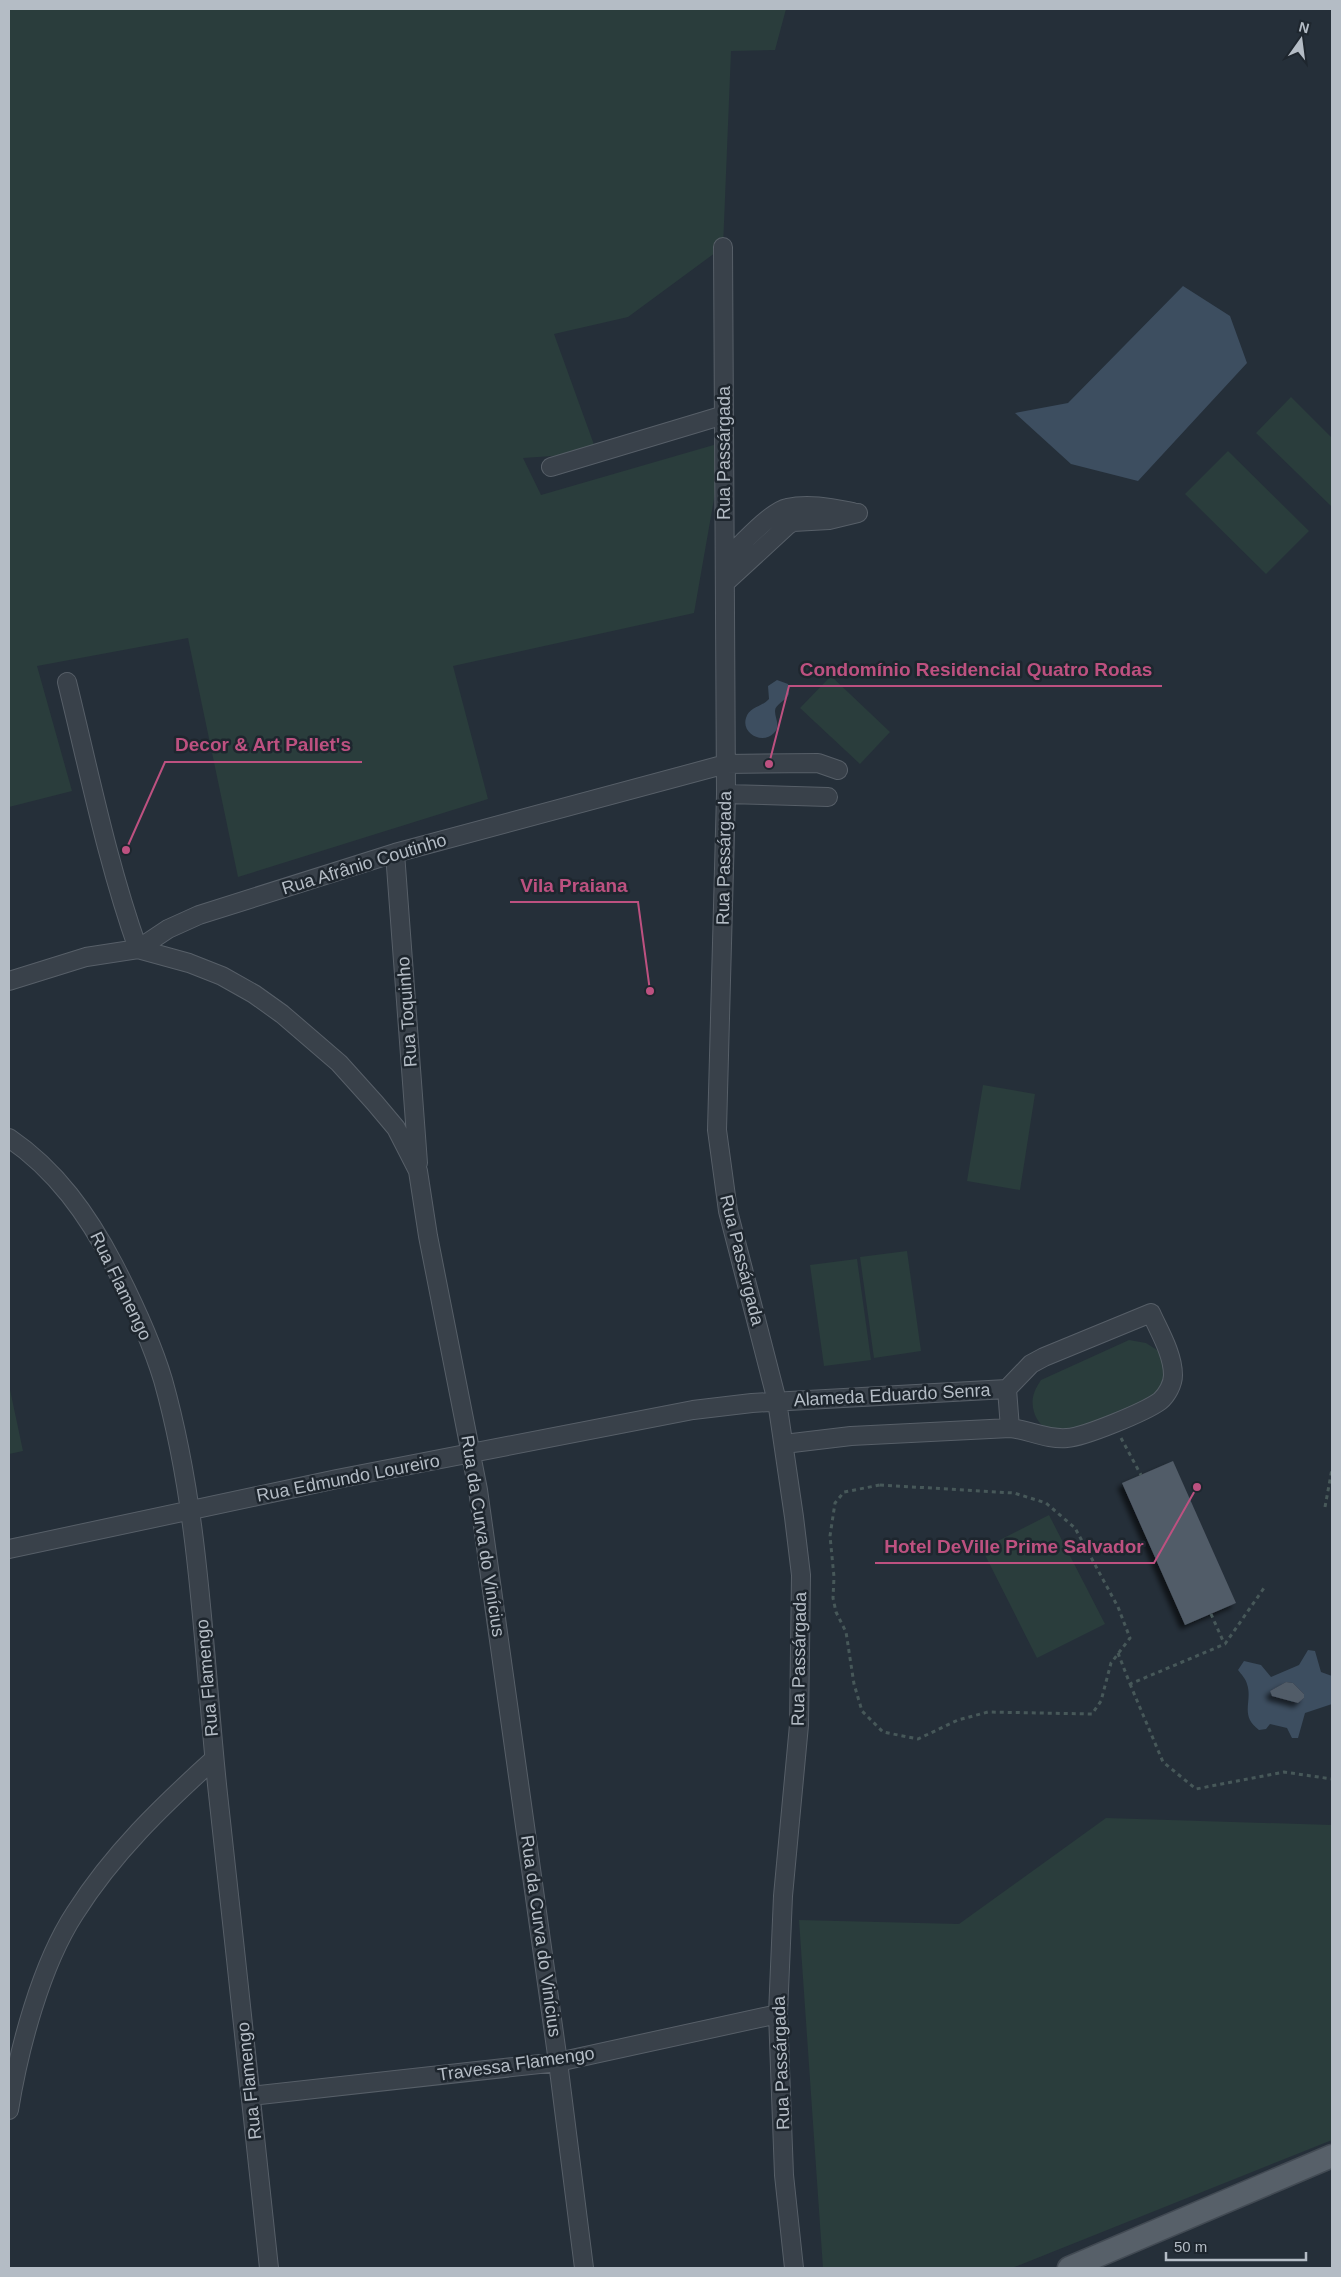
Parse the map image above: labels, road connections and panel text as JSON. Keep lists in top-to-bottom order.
{
  "streets": {
    "street": [
      "Rua Passárgada",
      "Rua Afrânio Coutinho",
      "Rua Toquinho",
      "Rua Flamengo",
      "Alameda Eduardo Senra",
      "Rua Edmundo Loureiro",
      "Rua da Curva do Vinícius",
      "Travessa Flamengo"
    ]
  },
  "crossings": [
    ["Rua Passárgada", "Rua Afrânio Coutinho"],
    ["Rua Passárgada", "Alameda Eduardo Senra"],
    ["Rua Passárgada", "Rua Edmundo Loureiro"],
    ["Rua Passárgada", "Travessa Flamengo"],
    ["Rua Afrânio Coutinho", "Rua Toquinho"],
    ["Rua Afrânio Coutinho", "Rua da Curva do Vinícius"],
    ["Rua Toquinho", "Rua da Curva do Vinícius"],
    ["Rua Flamengo", "Rua Edmundo Loureiro"],
    ["Rua Flamengo", "Travessa Flamengo"],
    ["Alameda Eduardo Senra", "Rua Edmundo Loureiro"],
    ["Rua Edmundo Loureiro", "Rua da Curva do Vinícius"],
    ["Rua da Curva do Vinícius", "Travessa Flamengo"]
  ],
  "places": [
    "Condomínio Residencial Quatro Rodas",
    "Decor & Art Pallet's",
    "Vila Praiana",
    "Hotel DeVille Prime Salvador"
  ],
  "scale_bar": "50 m",
  "north": "top"
}
